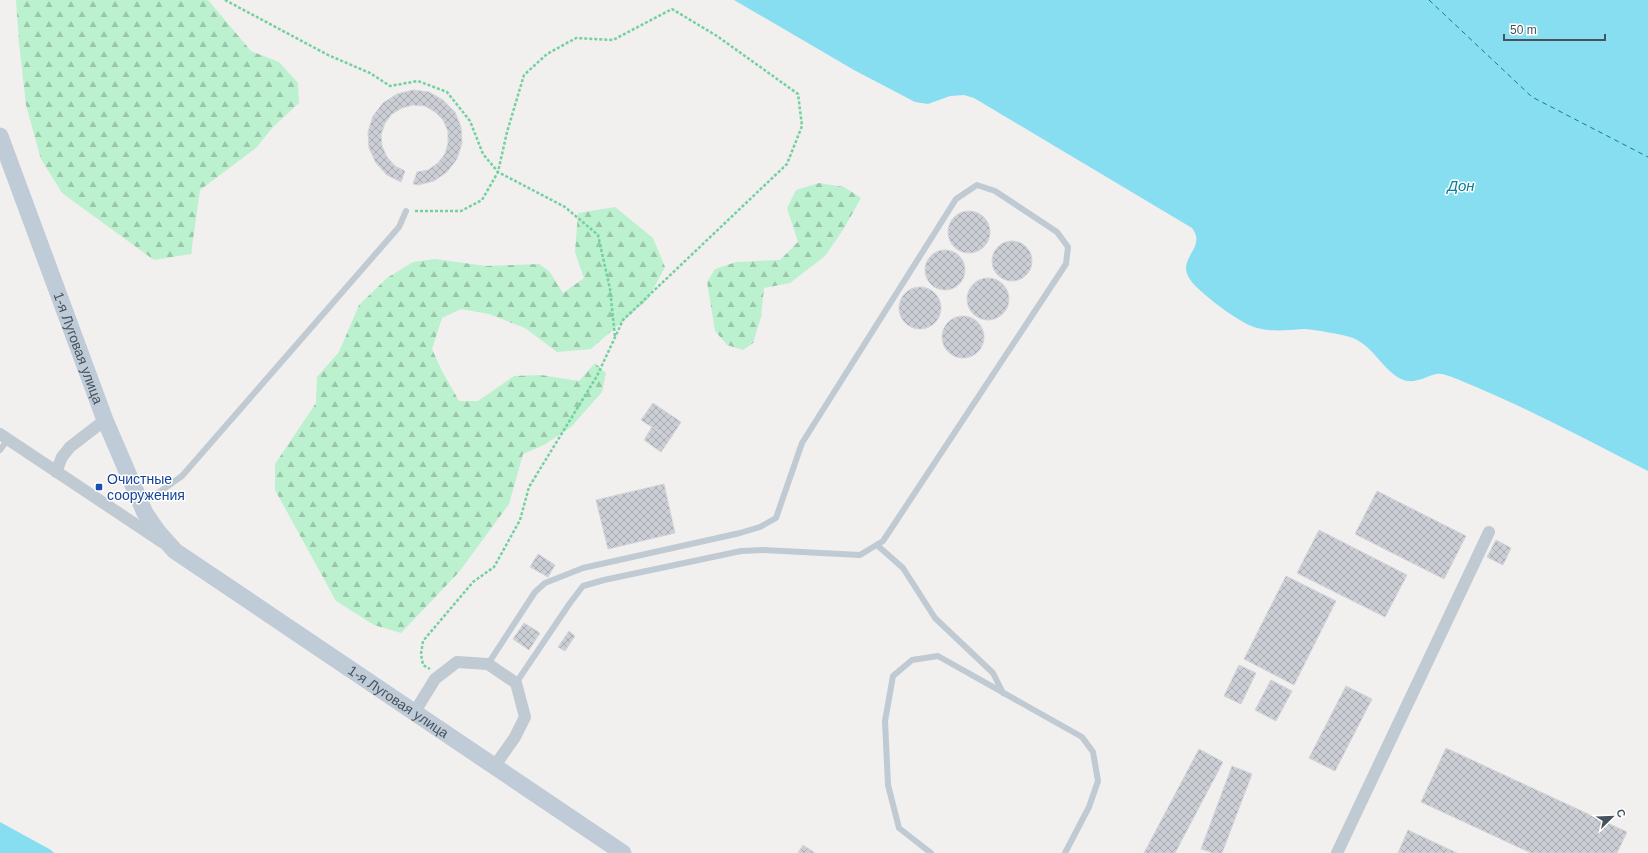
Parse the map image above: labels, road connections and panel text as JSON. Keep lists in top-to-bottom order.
{
  "streets": {
    "main road": ["1-я Луговая улица"]
  },
  "water": ["Дон"],
  "places": {
    "transit": ["Очистные сооружения"]
  },
  "scale_bar": "50 m",
  "north": "top right"
}
